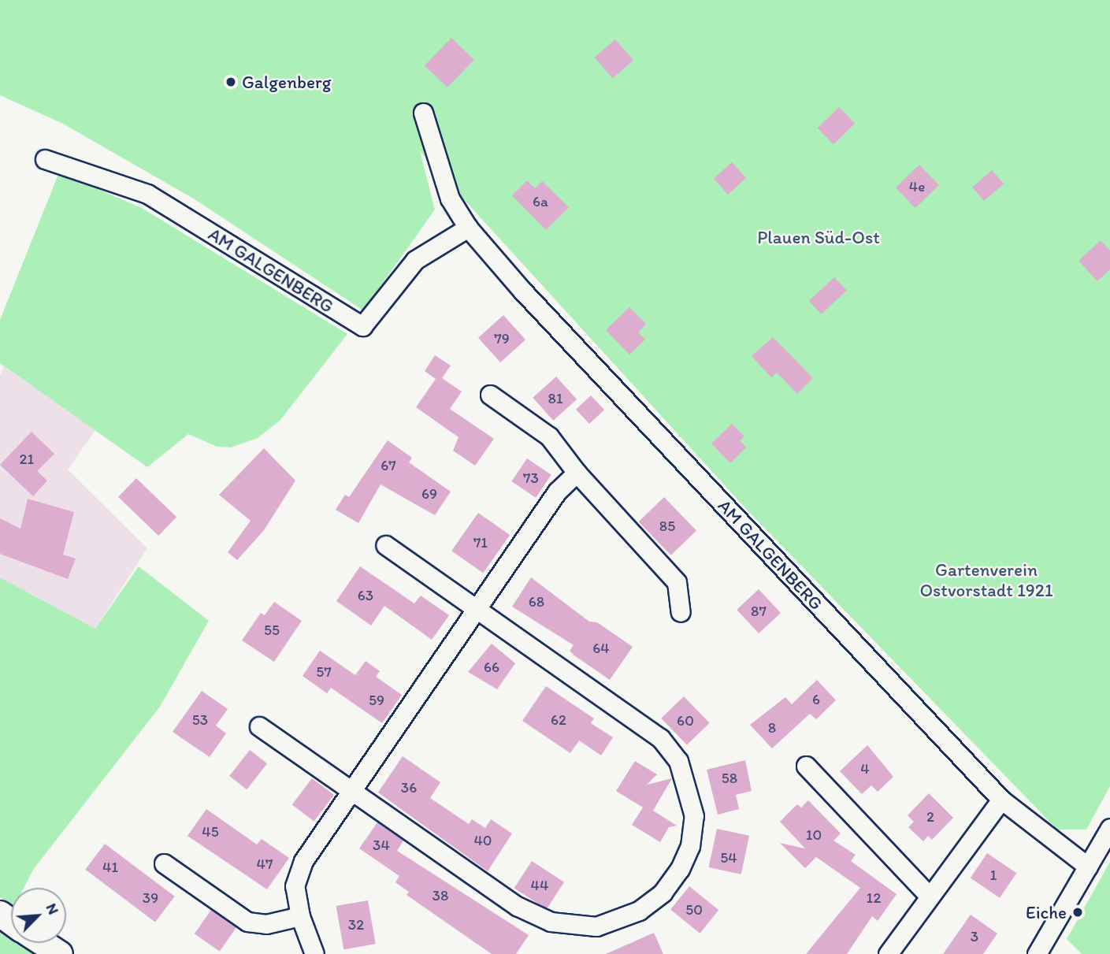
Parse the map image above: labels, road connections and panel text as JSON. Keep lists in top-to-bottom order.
{
  "streets": {
    "street": ["AM GALGENBERG"]
  },
  "parks": ["Plauen Süd-Ost", "Gartenverein Ostvorstadt 1921"],
  "places": ["Galgenberg", "Eiche"],
  "house_numbers": [
    "4e",
    "6a",
    "79",
    "81",
    "21",
    "67",
    "73",
    "69",
    "85",
    "71",
    "63",
    "68",
    "87",
    "55",
    "64",
    "66",
    "57",
    "6",
    "59",
    "53",
    "62",
    "60",
    "8",
    "4",
    "58",
    "36",
    "2",
    "45",
    "10",
    "40",
    "34",
    "54",
    "47",
    "41",
    "1",
    "44",
    "38",
    "39",
    "12",
    "50",
    "32",
    "3"
  ],
  "north": "top right"
}
